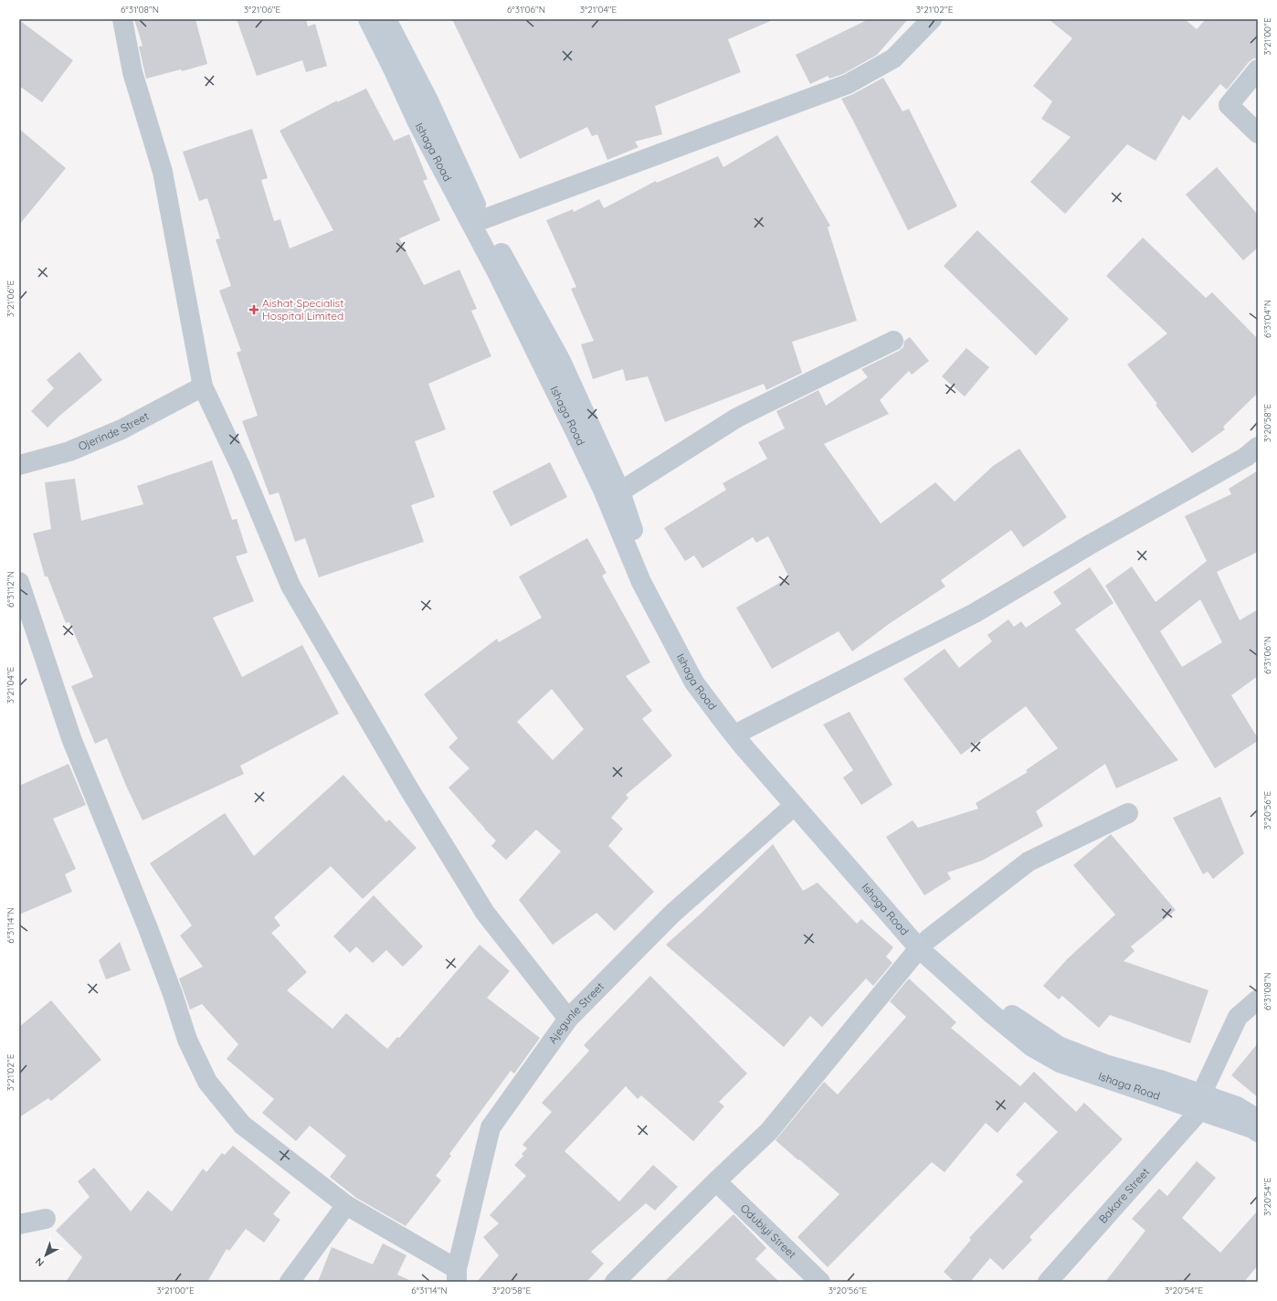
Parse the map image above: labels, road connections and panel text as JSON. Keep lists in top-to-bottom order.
{
  "streets": {
    "main road": ["Ishaga Road"],
    "street": [
      "Ojerinde Street",
      "Ajegunle Street",
      "Bakare Street",
      "Odubiyi Street"
    ]
  },
  "crossings": [
    ["Ishaga Road", "Ajegunle Street"],
    ["Ishaga Road", "Bakare Street"]
  ],
  "places": {
    "health": ["Aishat Specialist Hospital Limited"]
  },
  "north": "bottom left",
  "coordinates": [
    "6°31'08\"N",
    "3°21'06\"E",
    "6°31'06\"N",
    "3°21'04\"E",
    "3°21'02\"E",
    "3°21'00\"E",
    "6°31'04\"N",
    "3°20'58\"E",
    "6°31'12\"N",
    "3°20'56\"E",
    "6°31'14\"N",
    "3°20'54\"E"
  ]
}
